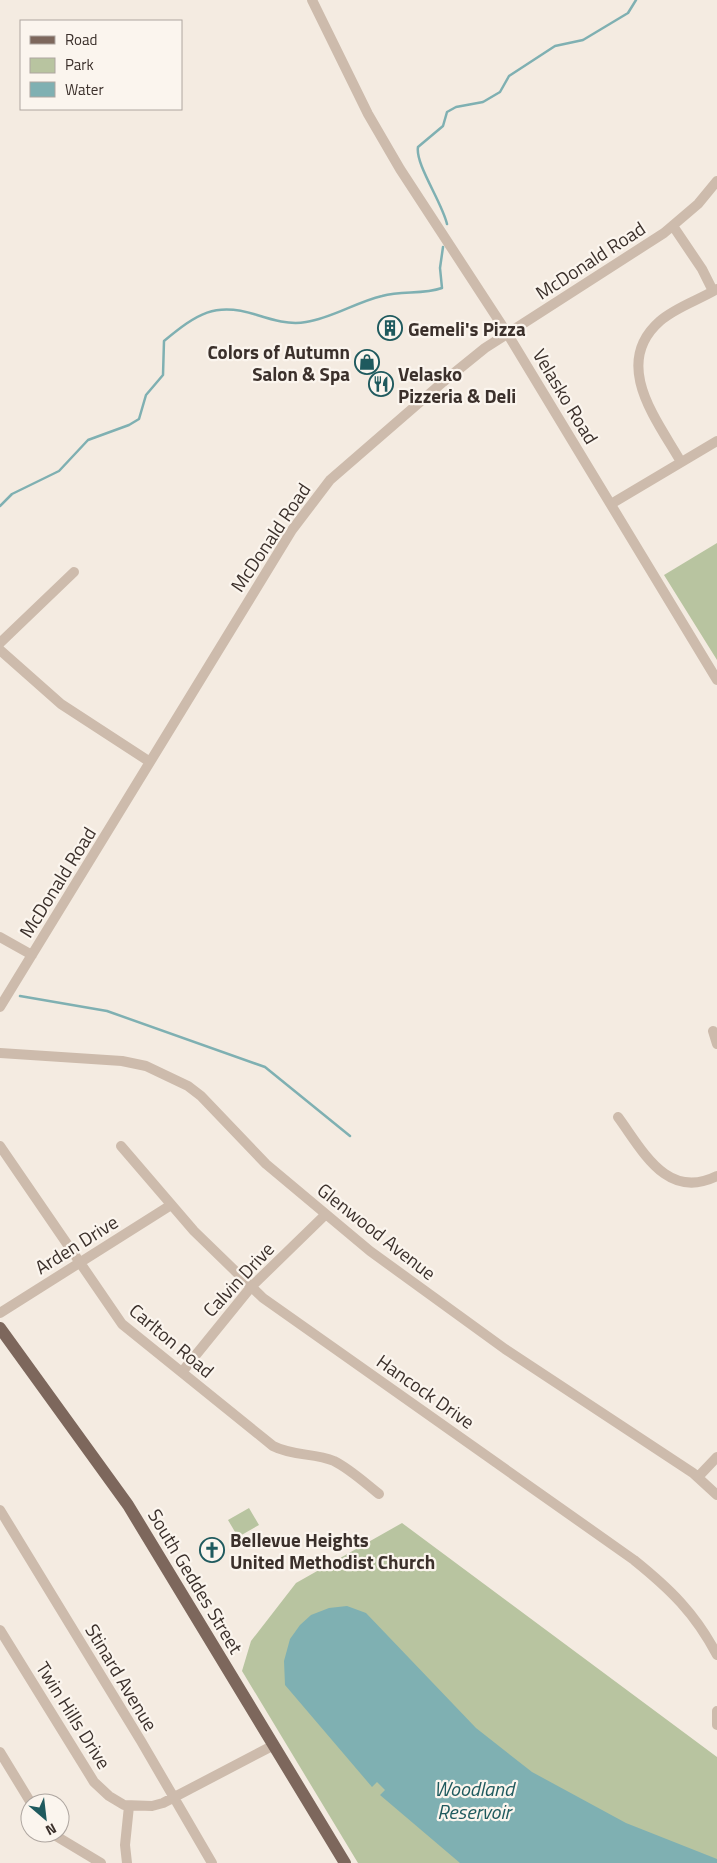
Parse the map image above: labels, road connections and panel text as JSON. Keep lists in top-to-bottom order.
{
  "streets": {
    "main road": ["South Geddes Street"],
    "street": [
      "McDonald Road",
      "Velasko Road",
      "Glenwood Avenue",
      "Arden Drive",
      "Calvin Drive",
      "Carlton Road",
      "Hancock Drive",
      "Stinard Avenue",
      "Twin Hills Drive"
    ]
  },
  "crossings": [
    ["McDonald Road", "Velasko Road"],
    ["Glenwood Avenue", "Calvin Drive"],
    ["Arden Drive", "Carlton Road"],
    ["Arden Drive", "Hancock Drive"],
    ["Calvin Drive", "Carlton Road"],
    ["Calvin Drive", "Hancock Drive"],
    ["South Geddes Street", "Twin Hills Drive"],
    ["Stinard Avenue", "Twin Hills Drive"]
  ],
  "water": ["Woodland Reservoir"],
  "places": {
    "building": ["Gemeli's Pizza"],
    "shop": ["Colors of Autumn Salon & Spa"],
    "restaurant": ["Velasko Pizzeria & Deli"],
    "church": ["Bellevue Heights United Methodist Church"]
  },
  "legend": ["Road", "Park", "Water"],
  "north": "bottom right"
}
